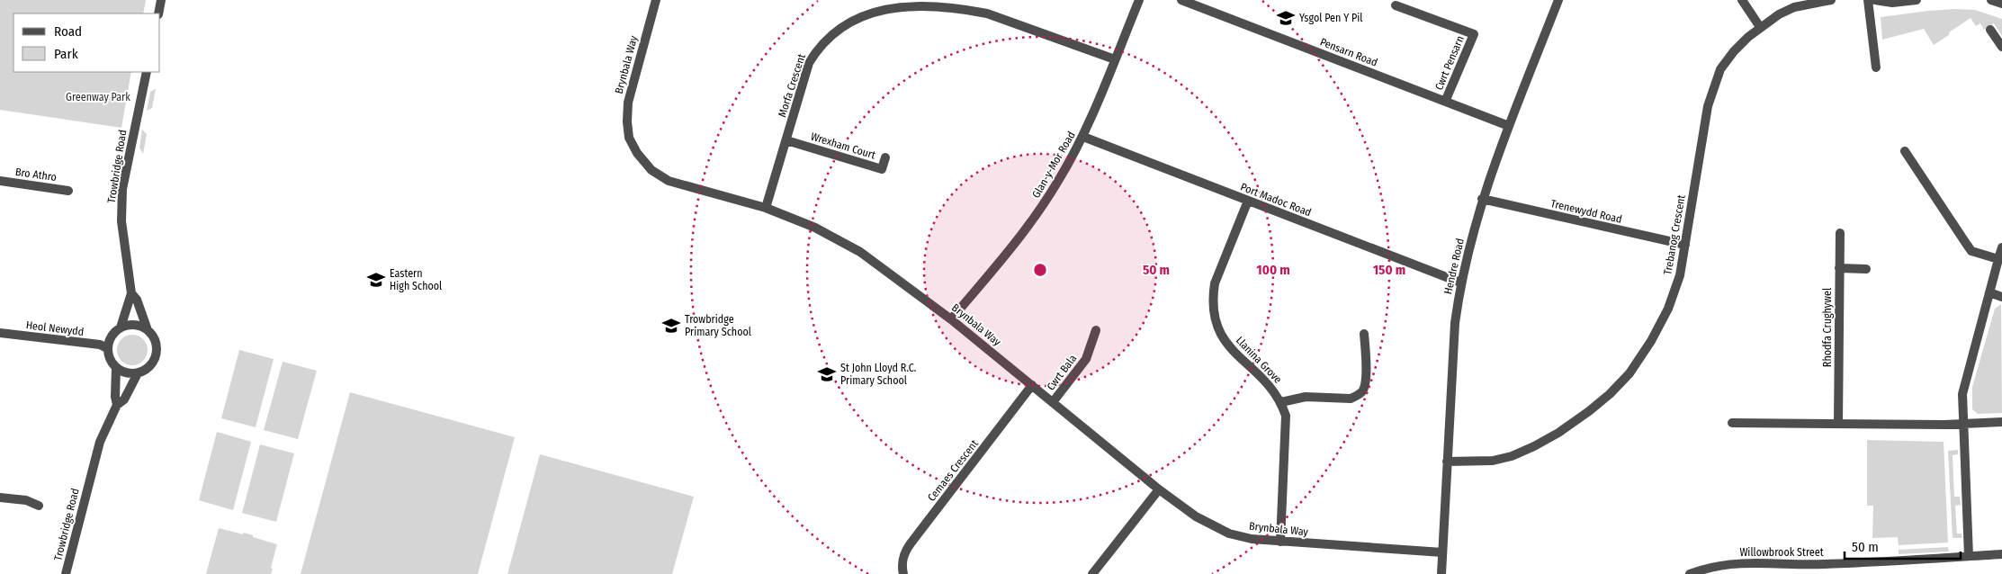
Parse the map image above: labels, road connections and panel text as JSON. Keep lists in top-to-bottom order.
{
  "streets": {
    "street": [
      "Pensarn Road",
      "Cwrt Pensarn",
      "Brynbala Way",
      "Morfa Crescent",
      "Wrexham Court",
      "Glan-y-Mor Road",
      "Trowbridge Road",
      "Bro Athro",
      "Port Madoc Road",
      "Trenewydd Road",
      "Trebanog Crescent",
      "Hendre Road",
      "Rhodfa Crughywel",
      "Heol Newydd",
      "Llanina Grove",
      "Cwrt Bala",
      "Cemaes Crescent",
      "Willowbrook Street"
    ]
  },
  "crossings": [
    ["Pensarn Road", "Cwrt Pensarn"],
    ["Pensarn Road", "Hendre Road"],
    ["Brynbala Way", "Morfa Crescent"],
    ["Brynbala Way", "Glan-y-Mor Road"],
    ["Brynbala Way", "Hendre Road"],
    ["Brynbala Way", "Llanina Grove"],
    ["Brynbala Way", "Cwrt Bala"],
    ["Brynbala Way", "Cemaes Crescent"],
    ["Morfa Crescent", "Wrexham Court"],
    ["Morfa Crescent", "Glan-y-Mor Road"],
    ["Glan-y-Mor Road", "Port Madoc Road"],
    ["Trowbridge Road", "Heol Newydd"],
    ["Port Madoc Road", "Hendre Road"],
    ["Port Madoc Road", "Llanina Grove"],
    ["Trenewydd Road", "Trebanog Crescent"],
    ["Trenewydd Road", "Hendre Road"],
    ["Trebanog Crescent", "Hendre Road"]
  ],
  "parks": ["Greenway Park"],
  "places": {
    "school or university": [
      "Ysgol Pen Y Pil",
      "Eastern High School",
      "Trowbridge Primary School",
      "St John Lloyd R.C. Primary School"
    ]
  },
  "legend": ["Road", "Park"],
  "scale_bar": "50 m",
  "rings": ["50 m", "100 m", "150 m"]
}
